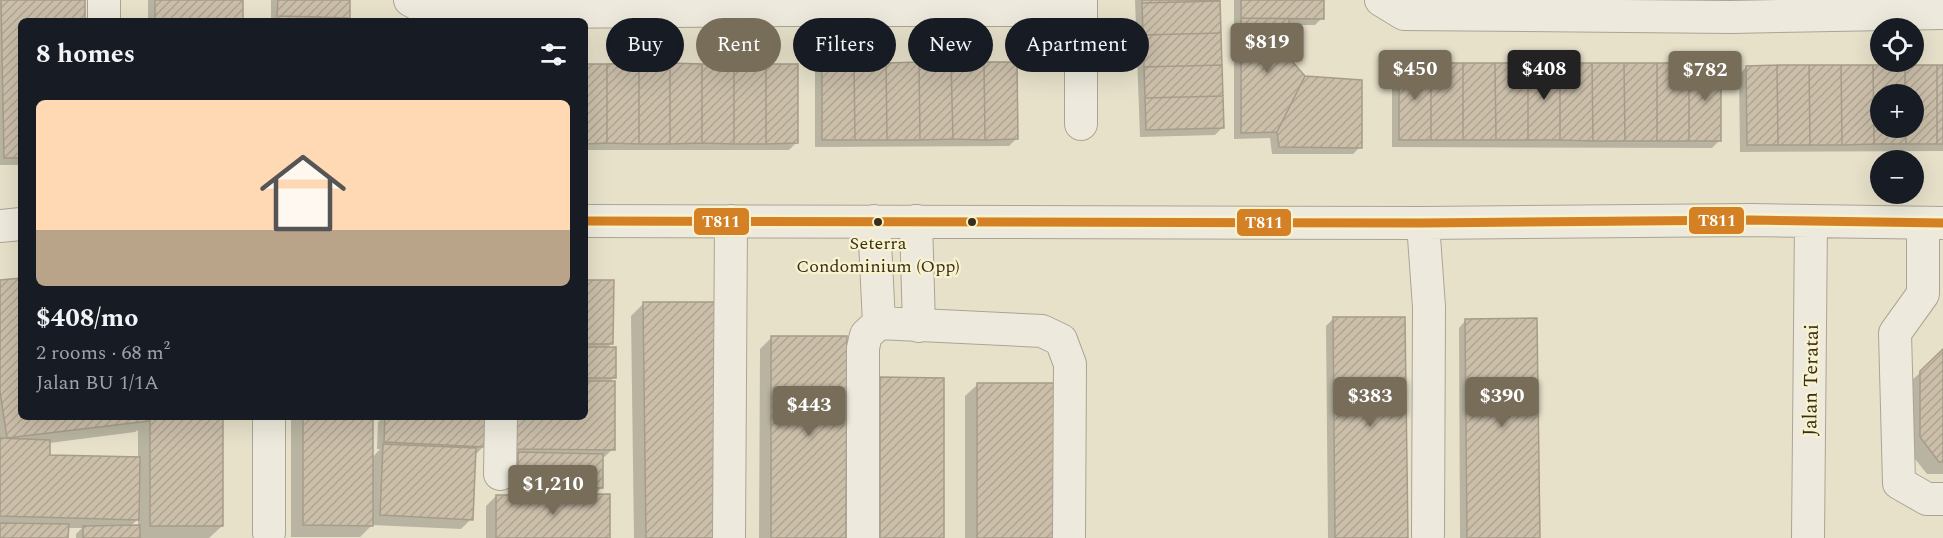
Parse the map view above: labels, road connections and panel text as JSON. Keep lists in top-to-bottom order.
{
  "streets": {
    "street": ["Jalan Teratai"]
  },
  "places": ["Seterra Condominium (Opp)"],
  "lines": ["transit line T811"],
  "page": {
    "map_buttons": ["+", "−"],
    "chip": [
      "Buy",
      "Rent",
      "Filters",
      "New",
      "Apartment"
    ],
    "heading": "8 homes",
    "price": [
      "$819",
      "$450",
      "$408",
      "$782",
      "$383",
      "$390",
      "$443",
      "$1,210"
    ],
    "list": [
      {
        "name": "$408/mo",
        "note": "2 rooms · 68 m² · Jalan BU 1/1A"
      }
    ]
  }
}
